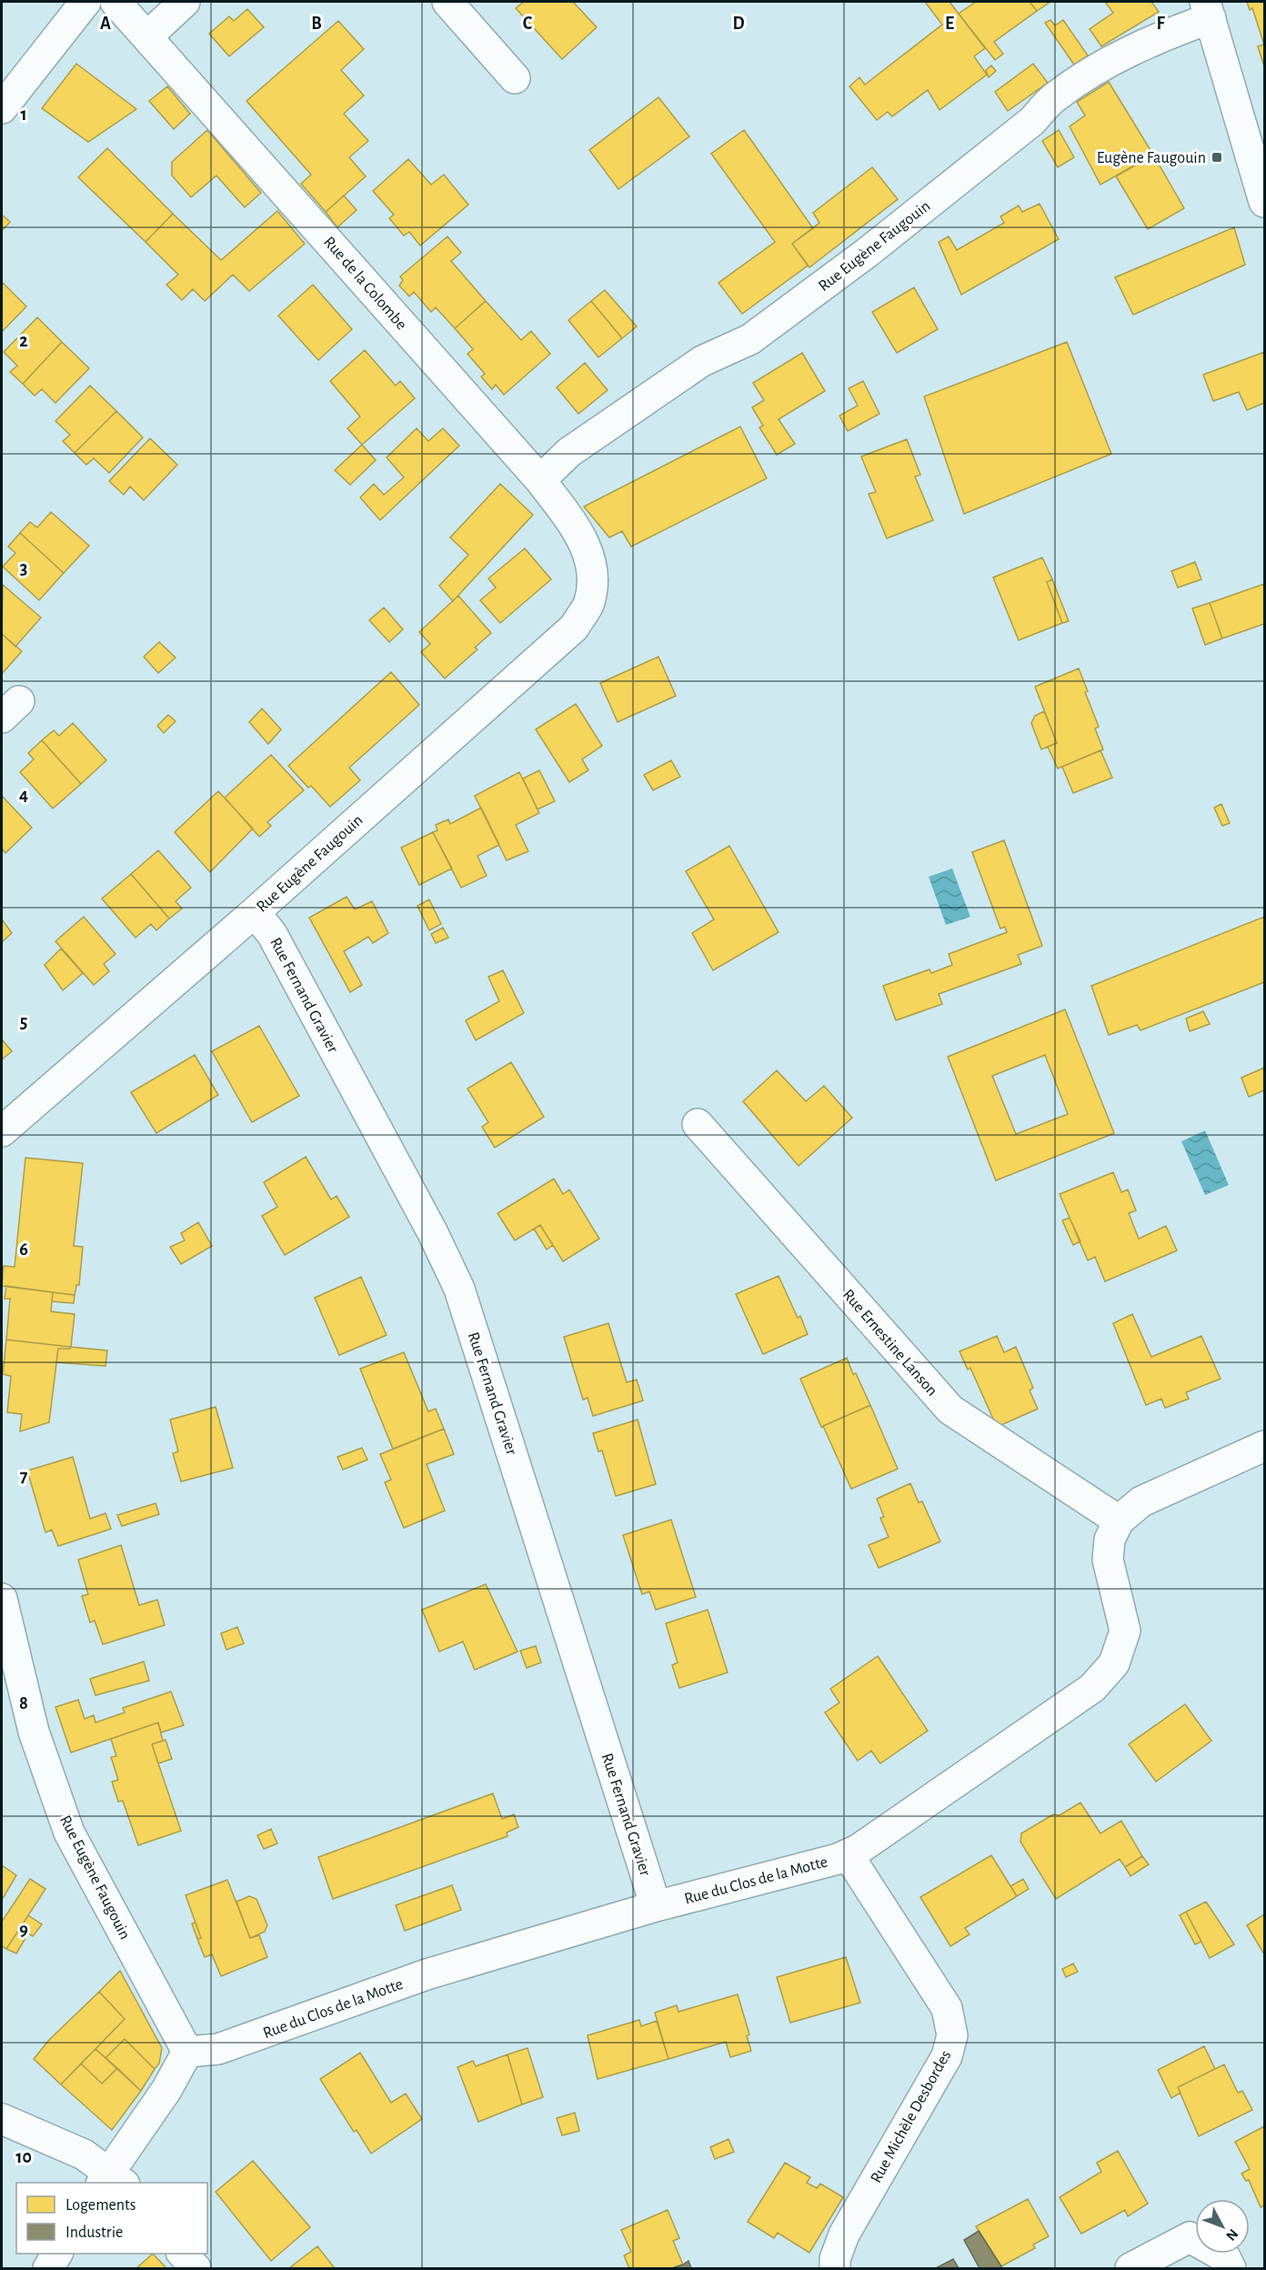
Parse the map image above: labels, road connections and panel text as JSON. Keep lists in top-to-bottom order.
{
  "streets": {
    "street": [
      "Rue Eugène Faugouin",
      "Rue de la Colombe",
      "Rue Fernand Gravier",
      "Rue Ernestine Lanson",
      "Rue du Clos de la Motte",
      "Rue Michèle Desbordes"
    ]
  },
  "crossings": [
    ["Rue Eugène Faugouin", "Rue de la Colombe"],
    ["Rue Eugène Faugouin", "Rue Fernand Gravier"],
    ["Rue Eugène Faugouin", "Rue du Clos de la Motte"],
    ["Rue Fernand Gravier", "Rue du Clos de la Motte"],
    ["Rue Ernestine Lanson", "Rue du Clos de la Motte"],
    ["Rue du Clos de la Motte", "Rue Michèle Desbordes"]
  ],
  "places": {
    "transit": ["Eugène Faugouin"]
  },
  "legend": ["Logements", "Industrie"],
  "north": "bottom right",
  "grid": {
    "columns": [
      "A",
      "B",
      "C",
      "D",
      "E",
      "F"
    ],
    "rows": [
      "1",
      "2",
      "3",
      "4",
      "5",
      "6",
      "7",
      "8",
      "9",
      "10"
    ]
  }
}
